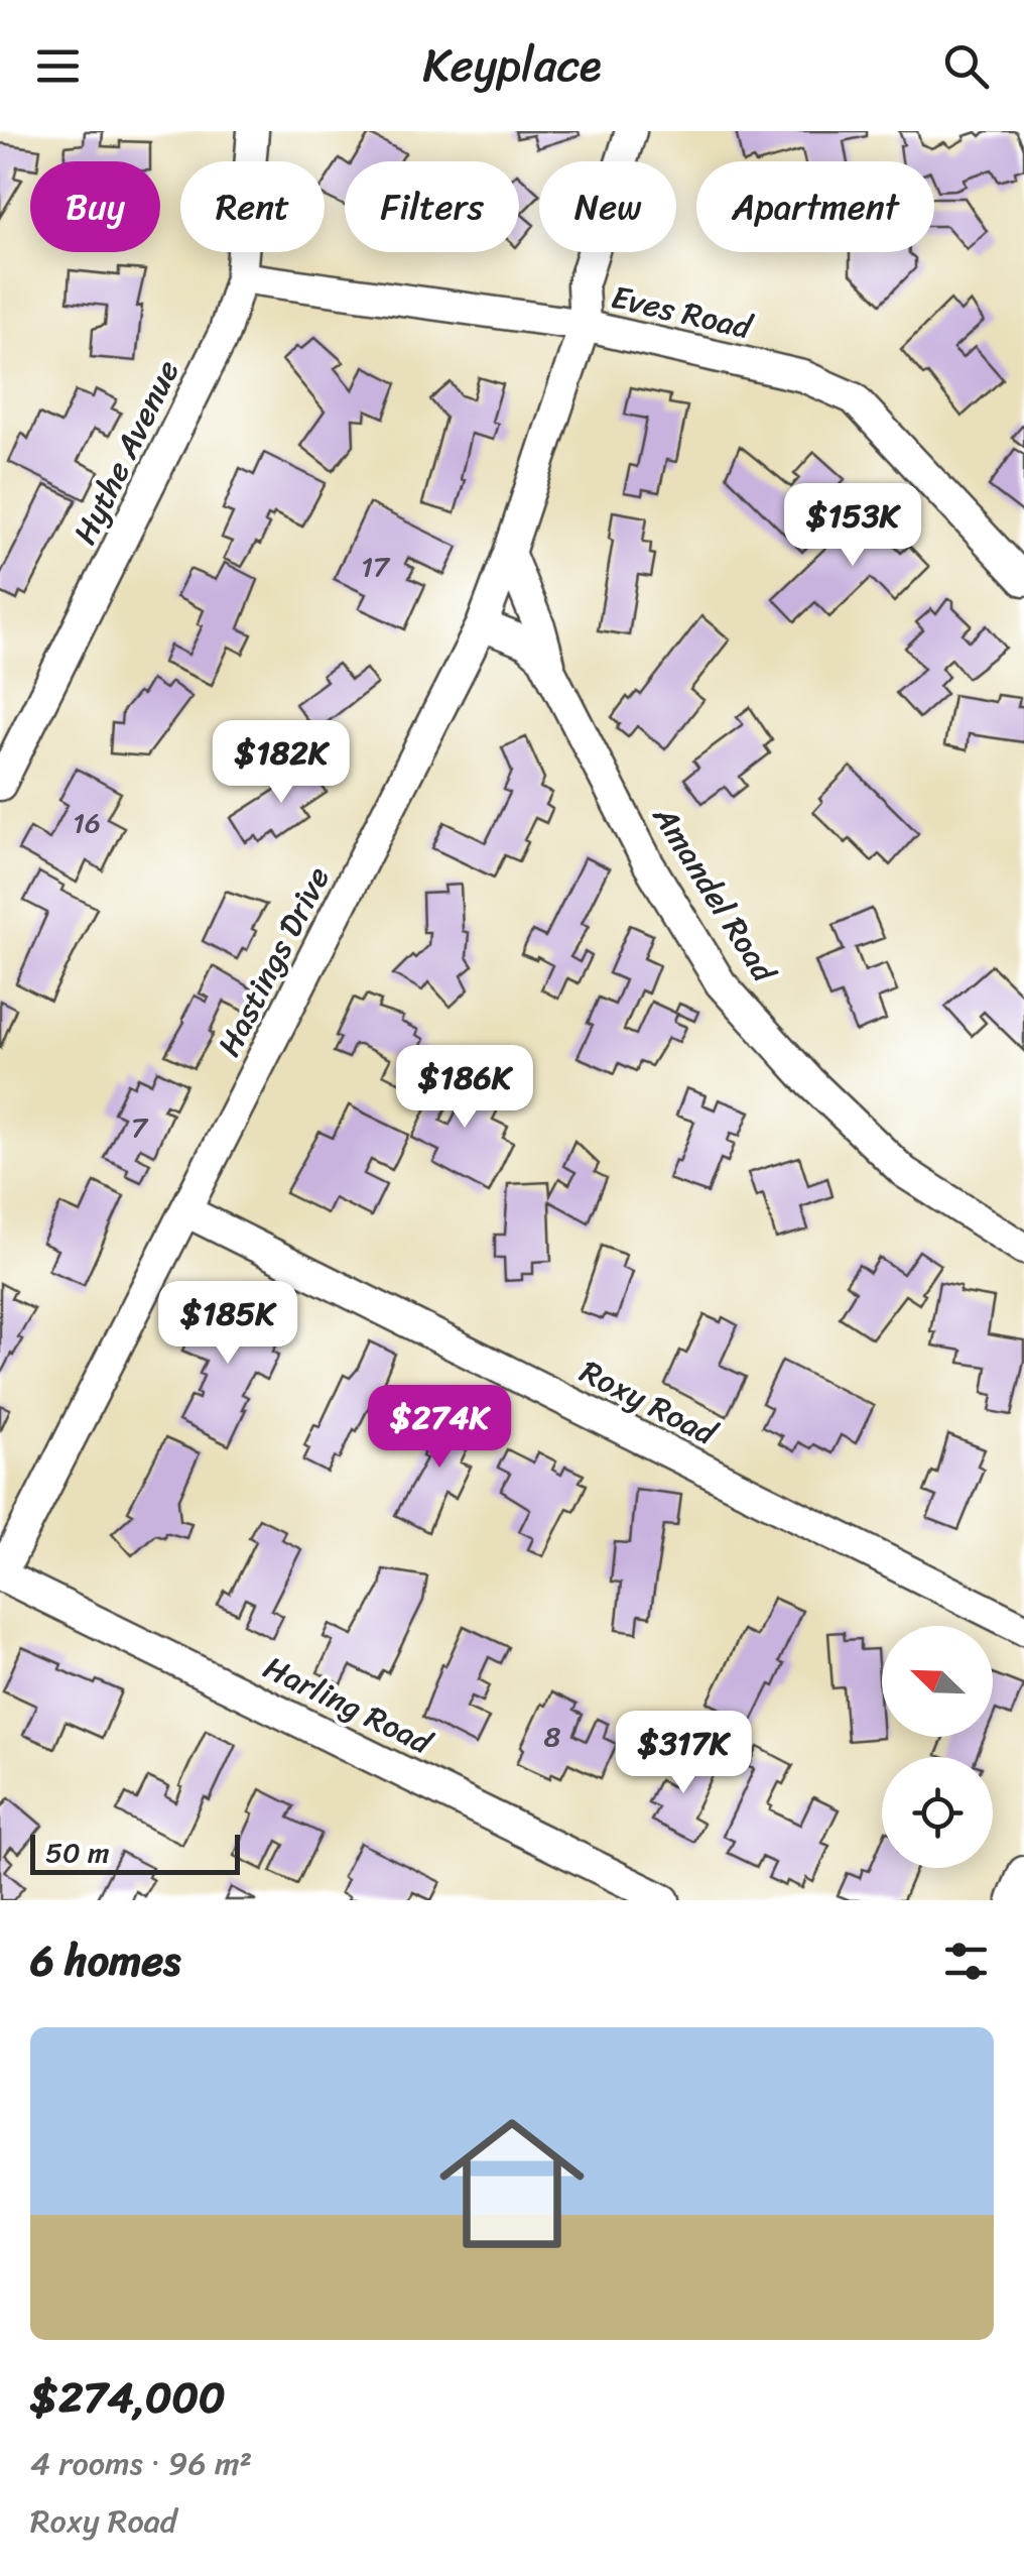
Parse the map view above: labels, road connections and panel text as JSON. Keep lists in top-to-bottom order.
{
  "streets": {
    "street": [
      "Eves Road",
      "Hythe Avenue",
      "Amandel Road",
      "Hastings Drive",
      "Roxy Road",
      "Harling Road"
    ]
  },
  "crossings": [
    ["Eves Road", "Hythe Avenue"],
    ["Eves Road", "Hastings Drive"],
    ["Amandel Road", "Hastings Drive"],
    ["Hastings Drive", "Roxy Road"],
    ["Hastings Drive", "Harling Road"]
  ],
  "house_numbers": [
    "17",
    "16",
    "7",
    "8"
  ],
  "scale_bar": "50 m",
  "north": "top left",
  "page": {
    "header": "Keyplace",
    "chip": [
      "Buy",
      "Rent",
      "Filters",
      "New",
      "Apartment"
    ],
    "price": [
      "$153K",
      "$182K",
      "$186K",
      "$185K",
      "$274K",
      "$317K"
    ],
    "scale": "50 m",
    "heading": "6 homes",
    "list": [
      {
        "name": "$274,000",
        "note": "4 rooms · 96 m² · Roxy Road"
      }
    ]
  }
}
